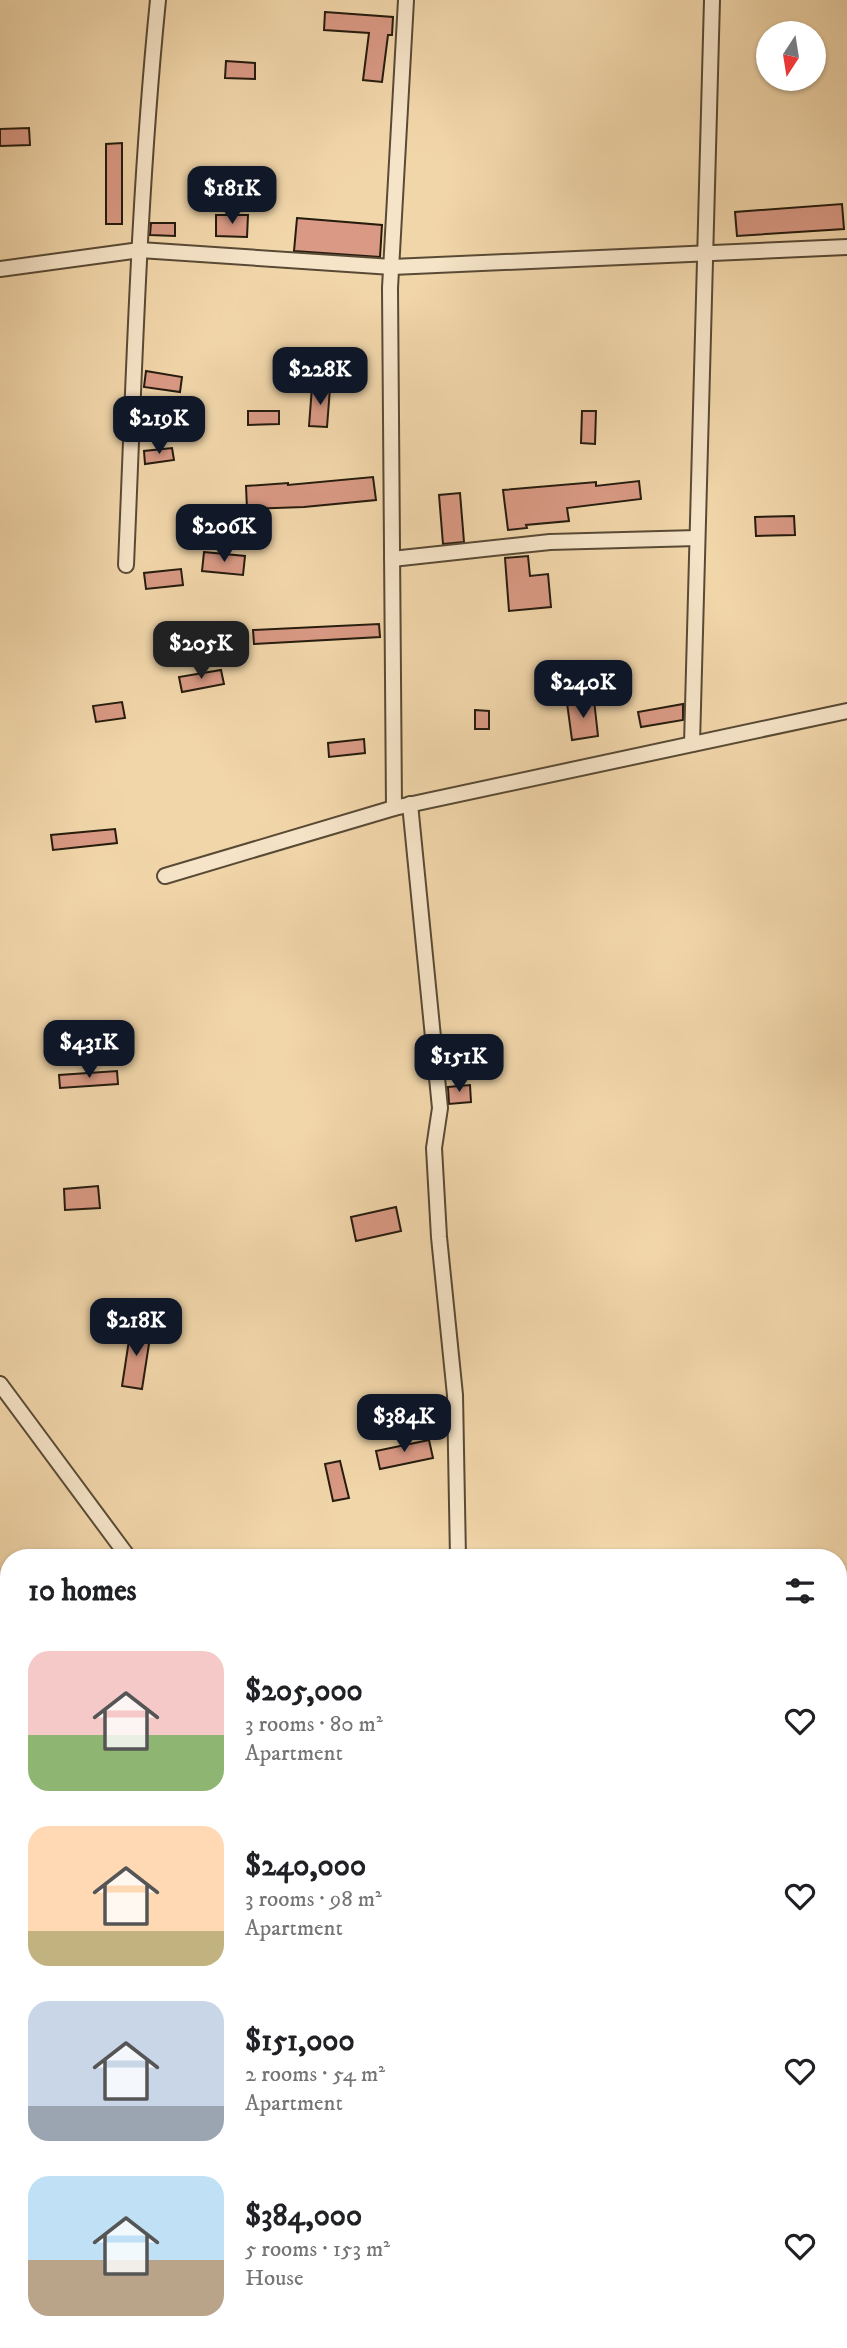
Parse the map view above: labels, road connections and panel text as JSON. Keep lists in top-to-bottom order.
{
  "north": "bottom",
  "page": {
    "price": [
      "$181K",
      "$228K",
      "$219K",
      "$206K",
      "$205K",
      "$240K",
      "$431K",
      "$151K",
      "$218K",
      "$384K"
    ],
    "heading": "10 homes",
    "list": [
      {
        "name": "$205,000",
        "note": "3 rooms · 80 m² · Apartment"
      },
      {
        "name": "$240,000",
        "note": "3 rooms · 98 m² · Apartment"
      },
      {
        "name": "$151,000",
        "note": "2 rooms · 54 m² · Apartment"
      },
      {
        "name": "$384,000",
        "note": "5 rooms · 153 m² · House"
      }
    ]
  }
}
